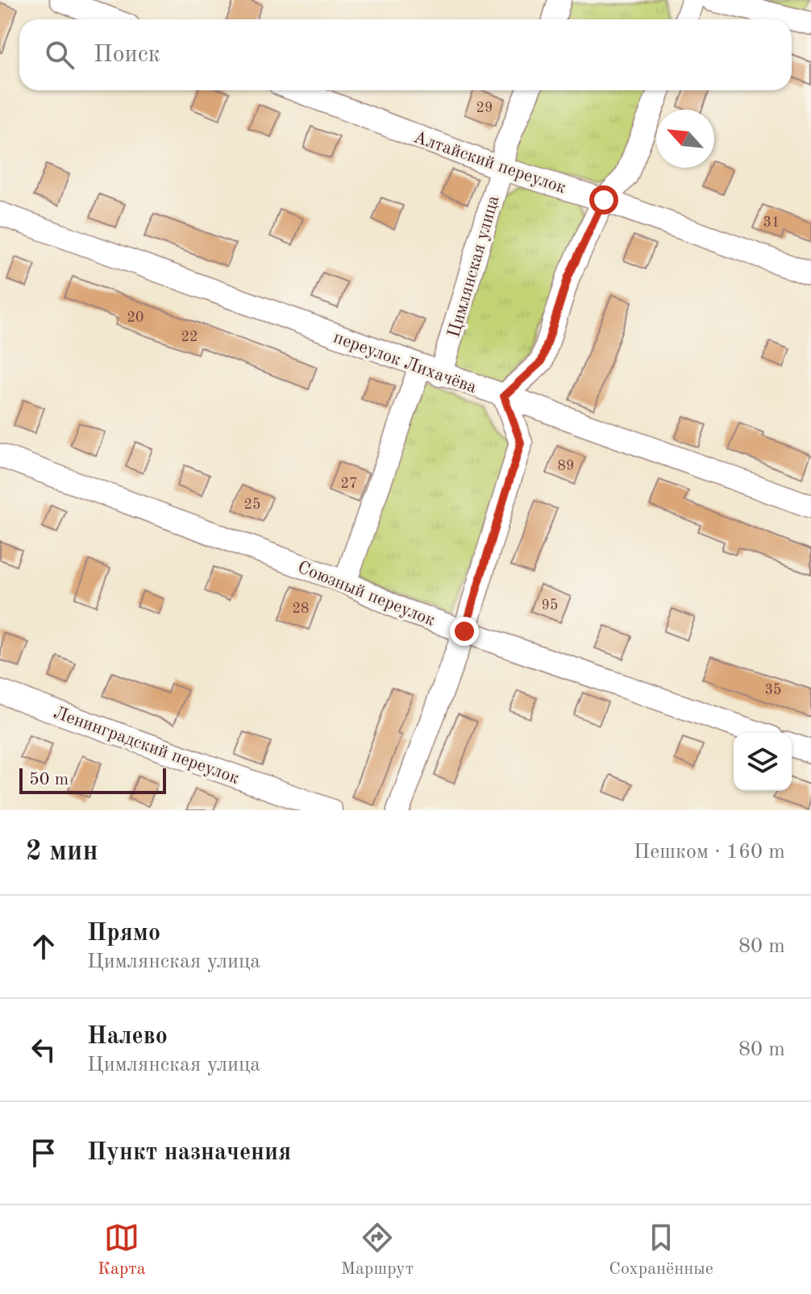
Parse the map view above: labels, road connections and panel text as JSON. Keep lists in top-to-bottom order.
{
  "streets": {
    "street": [
      "Алтайский переулок",
      "Цимлянская улица",
      "переулок Лихачёва",
      "Союзный переулок",
      "Ленинградский переулок"
    ]
  },
  "crossings": [
    ["Алтайский переулок", "Цимлянская улица"],
    ["Цимлянская улица", "переулок Лихачёва"],
    ["Цимлянская улица", "Союзный переулок"]
  ],
  "house_numbers": [
    "29",
    "31",
    "20",
    "22",
    "89",
    "27",
    "25",
    "95",
    "28",
    "35"
  ],
  "scale_bar": "50 m",
  "north": "top left",
  "page": {
    "search": "Поиск",
    "scale": "50 m",
    "heading": ["2 мин", "Пешком · 160 m"],
    "list": [
      ["Прямо", "Цимлянская улица", "80 m"],
      ["Налево", "Цимлянская улица", "80 m"],
      "Пункт назначения"
    ],
    "nav": ["Карта", "Маршрут", "Сохранённые"]
  }
}
